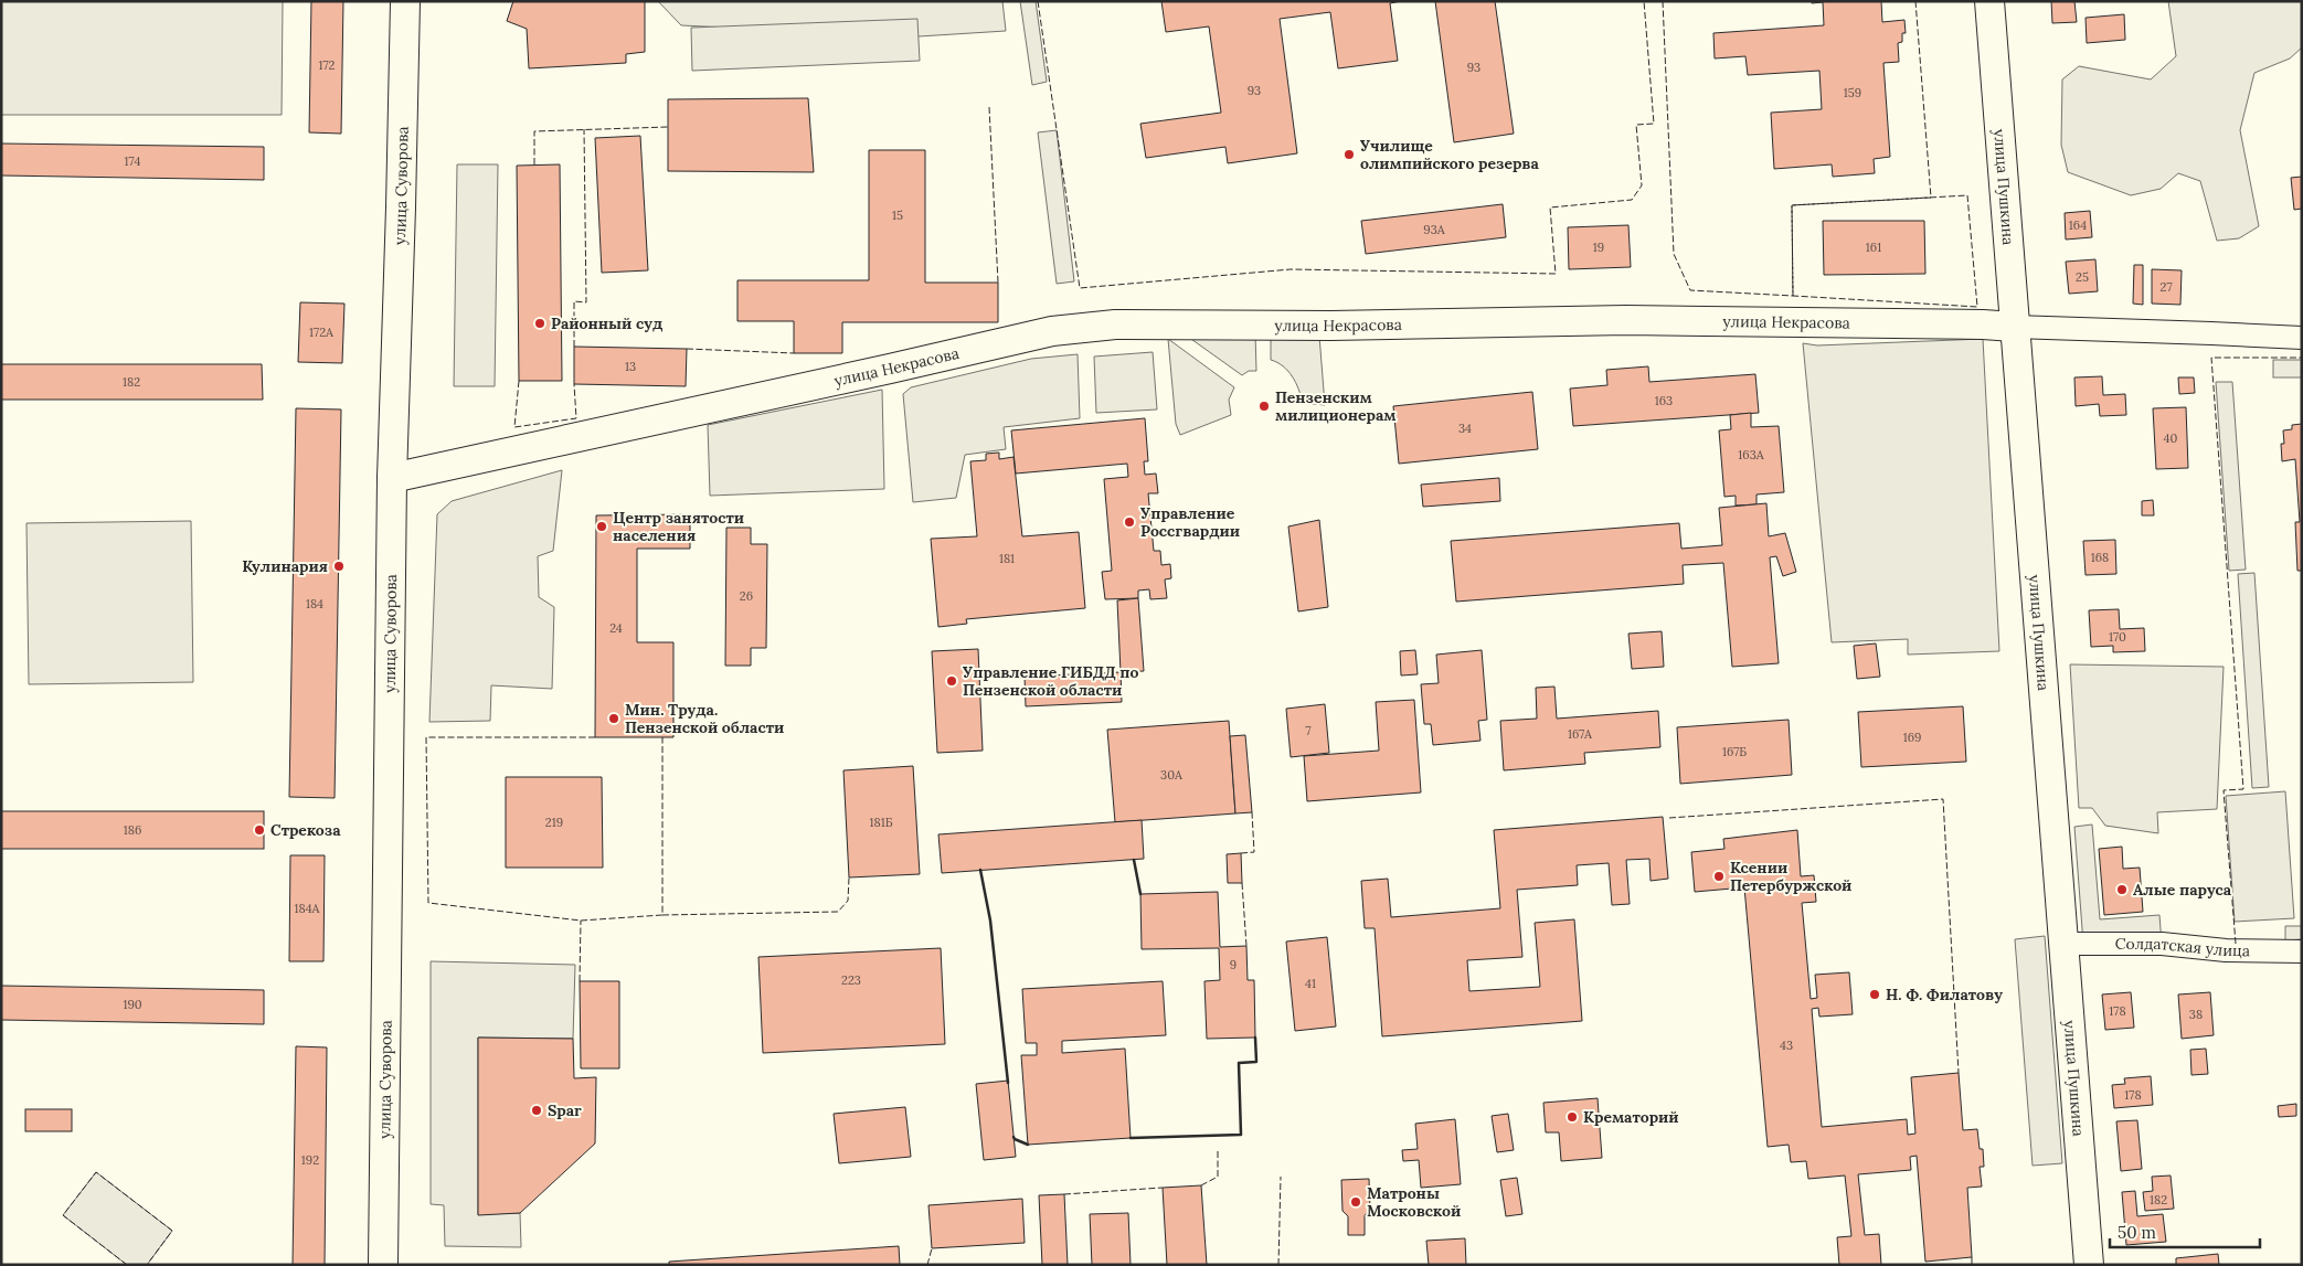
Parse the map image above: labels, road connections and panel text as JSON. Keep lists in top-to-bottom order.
{
  "streets": {
    "main road": ["улица Суворова", "улица Пушкина", "улица Некрасова"],
    "street": ["Солдатская улица"]
  },
  "crossings": [
    ["улица Суворова", "улица Некрасова"],
    ["улица Пушкина", "улица Некрасова"],
    ["улица Пушкина", "Солдатская улица"]
  ],
  "places": [
    "Училище олимпийского резерва",
    "Районный суд",
    "Пензенским милиционерам",
    "Управление Россгвардии",
    "Центр занятости населения",
    "Кулинария",
    "Управление ГИБДД по Пензенской области",
    "Мин. Труда. Пензенской области",
    "Стрекоза",
    "Ксении Петербуржской",
    "Алые паруса",
    "Н. Ф. Филатову",
    "Spar",
    "Крематорий",
    "Матроны Московской"
  ],
  "house_numbers": [
    "172",
    "93",
    "93",
    "159",
    "174",
    "15",
    "164",
    "93А",
    "19",
    "161",
    "25",
    "27",
    "172А",
    "13",
    "182",
    "163",
    "34",
    "40",
    "163А",
    "168",
    "181",
    "26",
    "184",
    "24",
    "170",
    "7",
    "167А",
    "169",
    "167Б",
    "30А",
    "219",
    "181Б",
    "186",
    "184А",
    "9",
    "223",
    "41",
    "190",
    "178",
    "38",
    "43",
    "178",
    "192",
    "182"
  ],
  "scale_bar": "50 m"
}
